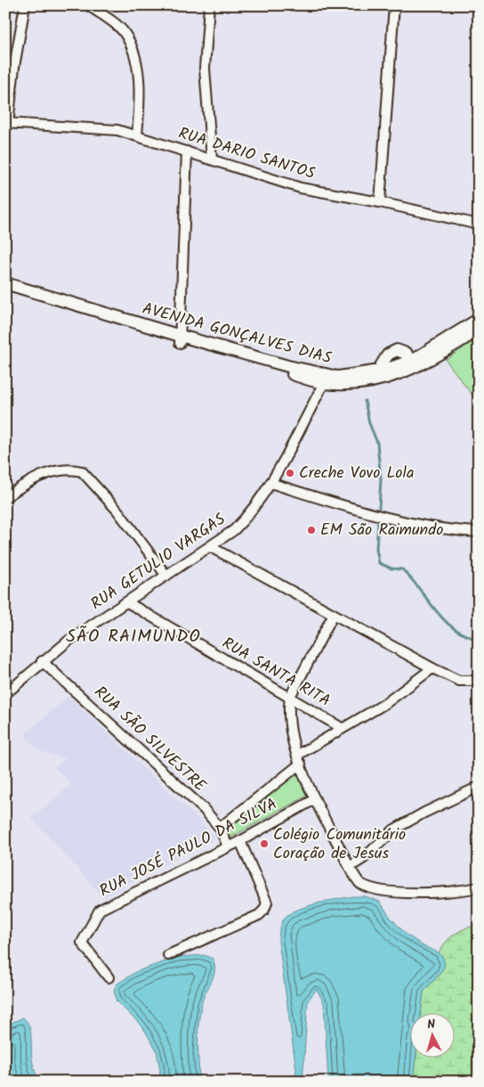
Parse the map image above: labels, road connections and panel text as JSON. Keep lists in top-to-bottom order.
{
  "streets": {
    "main road": ["AVENIDA GONÇALVES DIAS"],
    "street": [
      "RUA DARIO SANTOS",
      "RUA GETULIO VARGAS",
      "RUA SANTA RITA",
      "RUA SÃO SILVESTRE",
      "RUA JOSÉ PAULO DA SILVA"
    ]
  },
  "crossings": [
    ["AVENIDA GONÇALVES DIAS", "RUA GETULIO VARGAS"],
    ["RUA GETULIO VARGAS", "RUA SANTA RITA"],
    ["RUA GETULIO VARGAS", "RUA SÃO SILVESTRE"],
    ["RUA SANTA RITA", "RUA JOSÉ PAULO DA SILVA"],
    ["RUA SÃO SILVESTRE", "RUA JOSÉ PAULO DA SILVA"]
  ],
  "districts": ["SÃO RAIMUNDO"],
  "places": ["Creche Vovo Lola", "EM São Raimundo", "Colégio Comunitário Coração de Jesus"],
  "north": "top"
}
